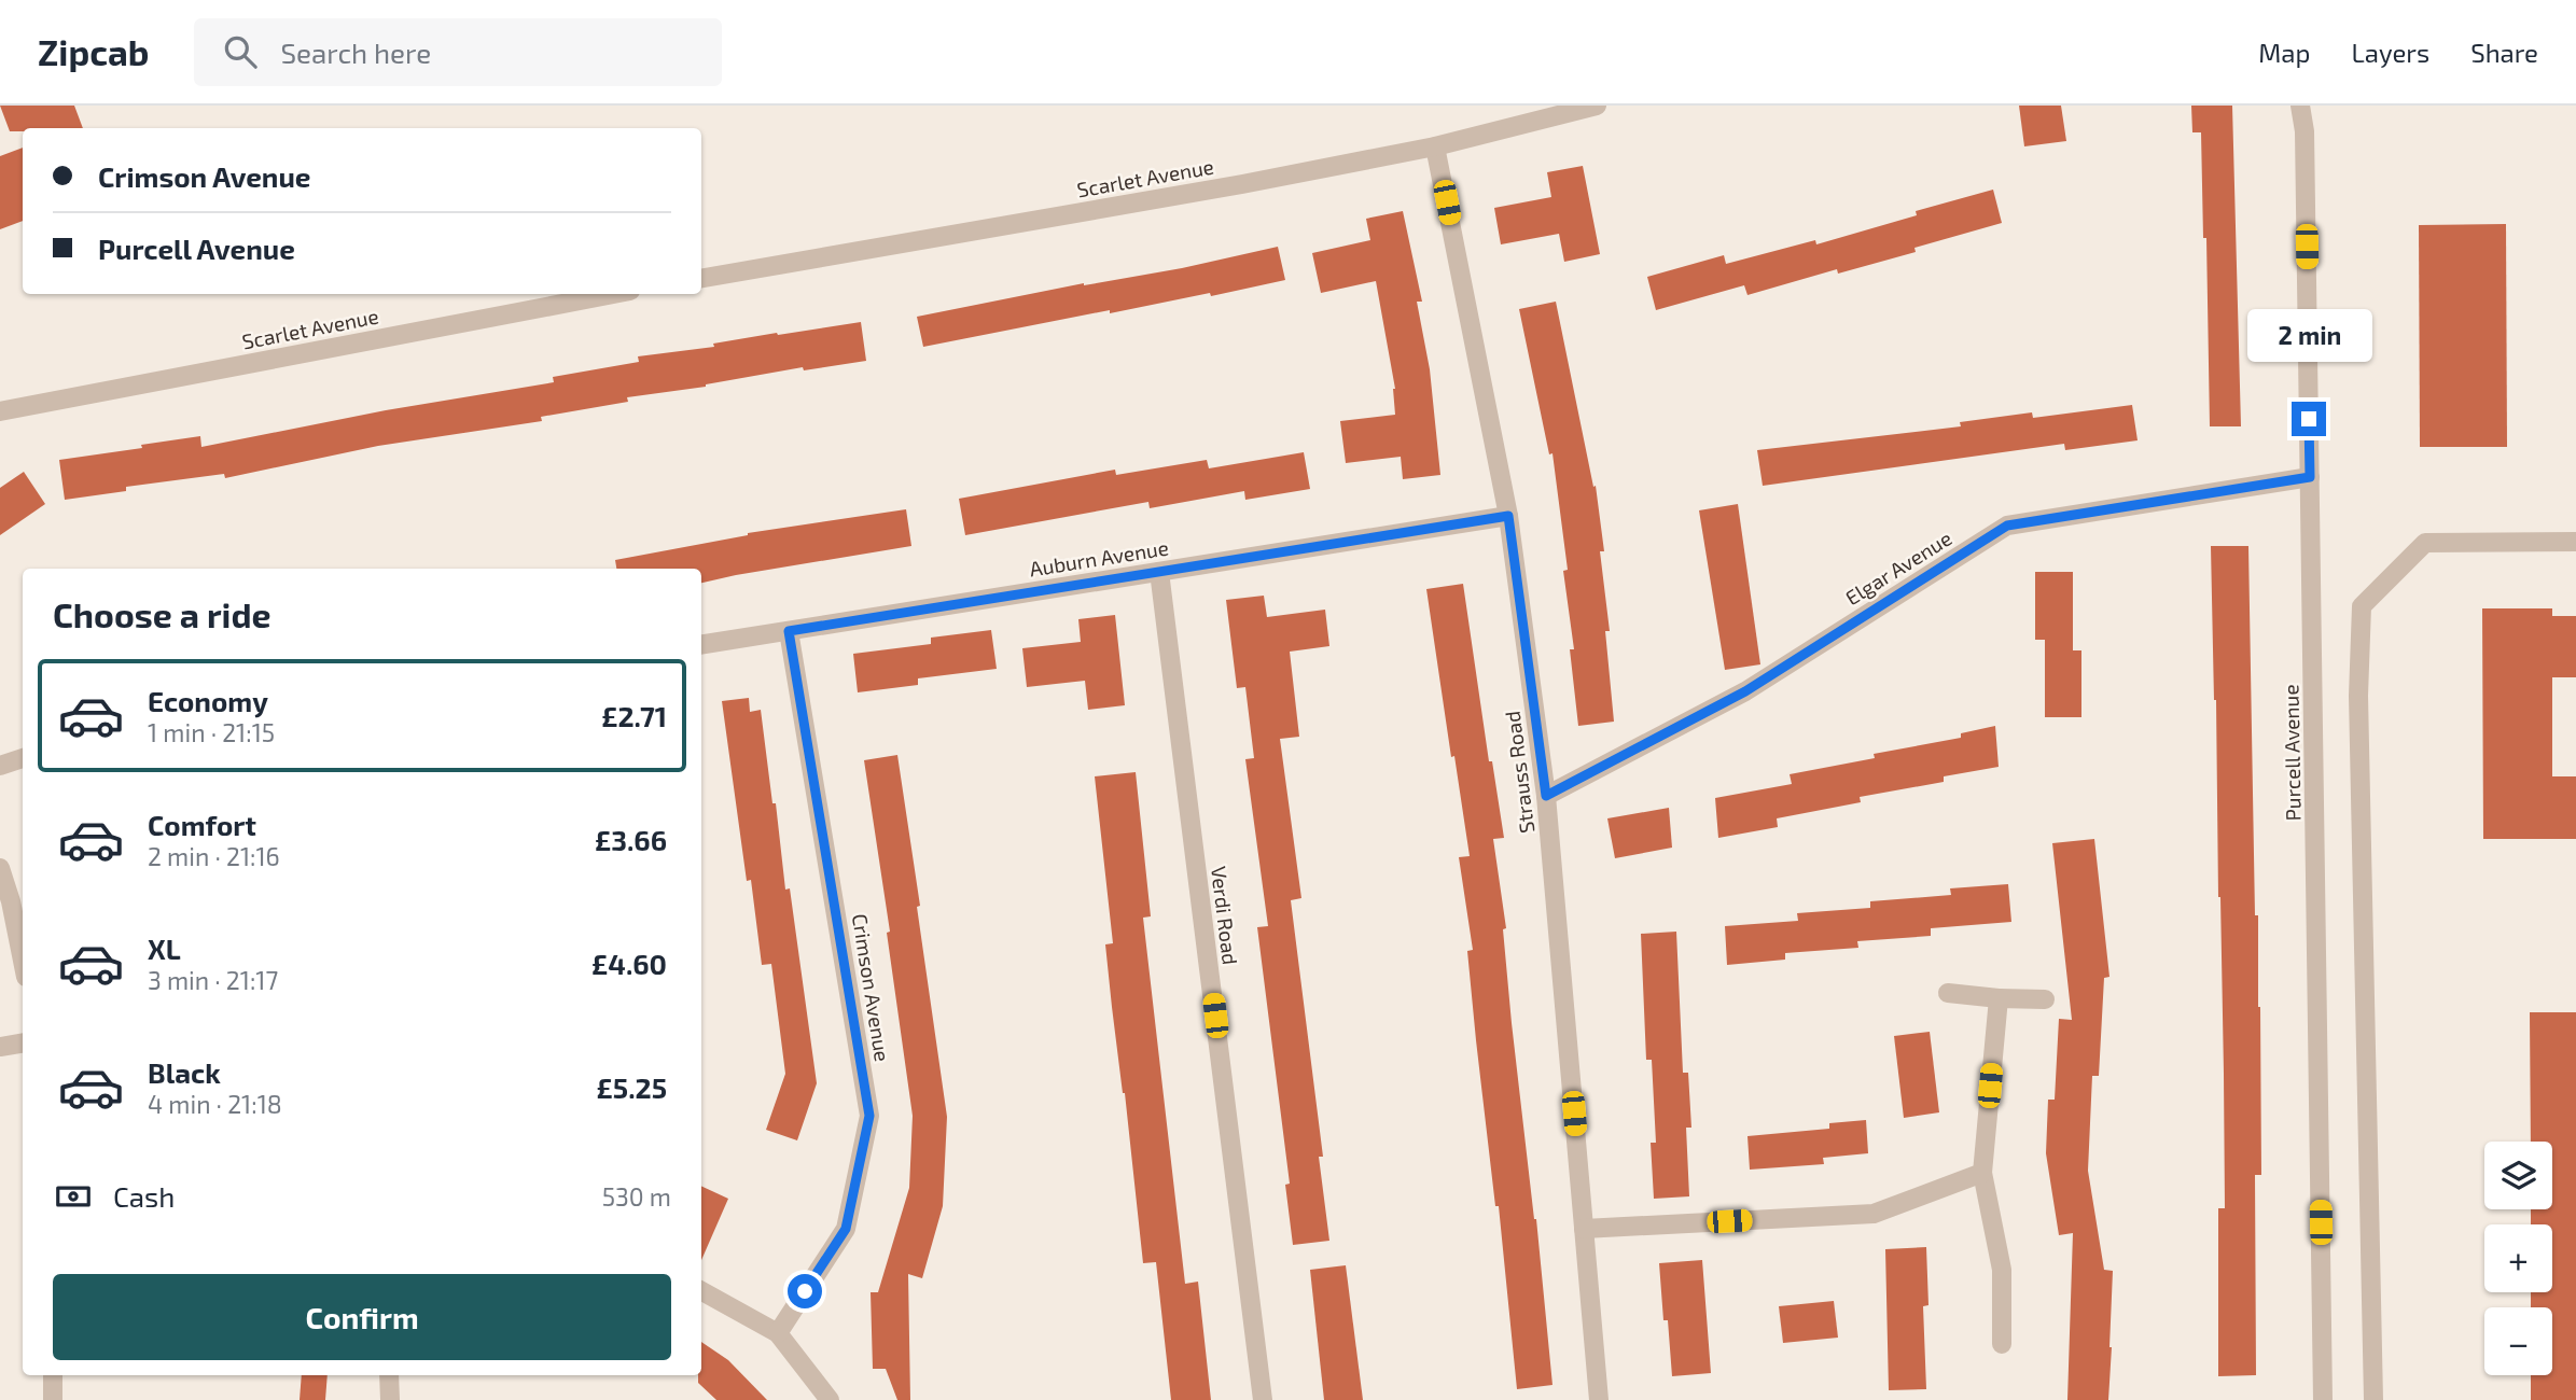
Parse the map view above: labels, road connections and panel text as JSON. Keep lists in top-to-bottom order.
{
  "streets": {
    "street": [
      "Scarlet Avenue",
      "Auburn Avenue",
      "Elgar Avenue",
      "Purcell Avenue",
      "Strauss Road",
      "Verdi Road",
      "Crimson Avenue"
    ]
  },
  "crossings": [
    ["Scarlet Avenue", "Strauss Road"],
    ["Auburn Avenue", "Strauss Road"],
    ["Auburn Avenue", "Verdi Road"],
    ["Auburn Avenue", "Crimson Avenue"],
    ["Elgar Avenue", "Purcell Avenue"],
    ["Elgar Avenue", "Strauss Road"]
  ],
  "page": {
    "header": "Zipcab",
    "search": "Search here",
    "nav": ["Map", "Layers", "Share"],
    "banner": ["Crimson Avenue", "Purcell Avenue"],
    "bubble": "2 min",
    "heading": "Choose a ride",
    "list": [
      {
        "name": "Economy",
        "note": "1 min · 21:15",
        "value": "£2.71"
      },
      {
        "name": "Comfort",
        "note": "2 min · 21:16",
        "value": "£3.66"
      },
      {
        "name": "XL",
        "note": "3 min · 21:17",
        "value": "£4.60"
      },
      {
        "name": "Black",
        "note": "4 min · 21:18",
        "value": "£5.25"
      }
    ],
    "map_buttons": ["+", "−"],
    "pay": ["Cash", "530 m"],
    "buttons": "Confirm"
  }
}
